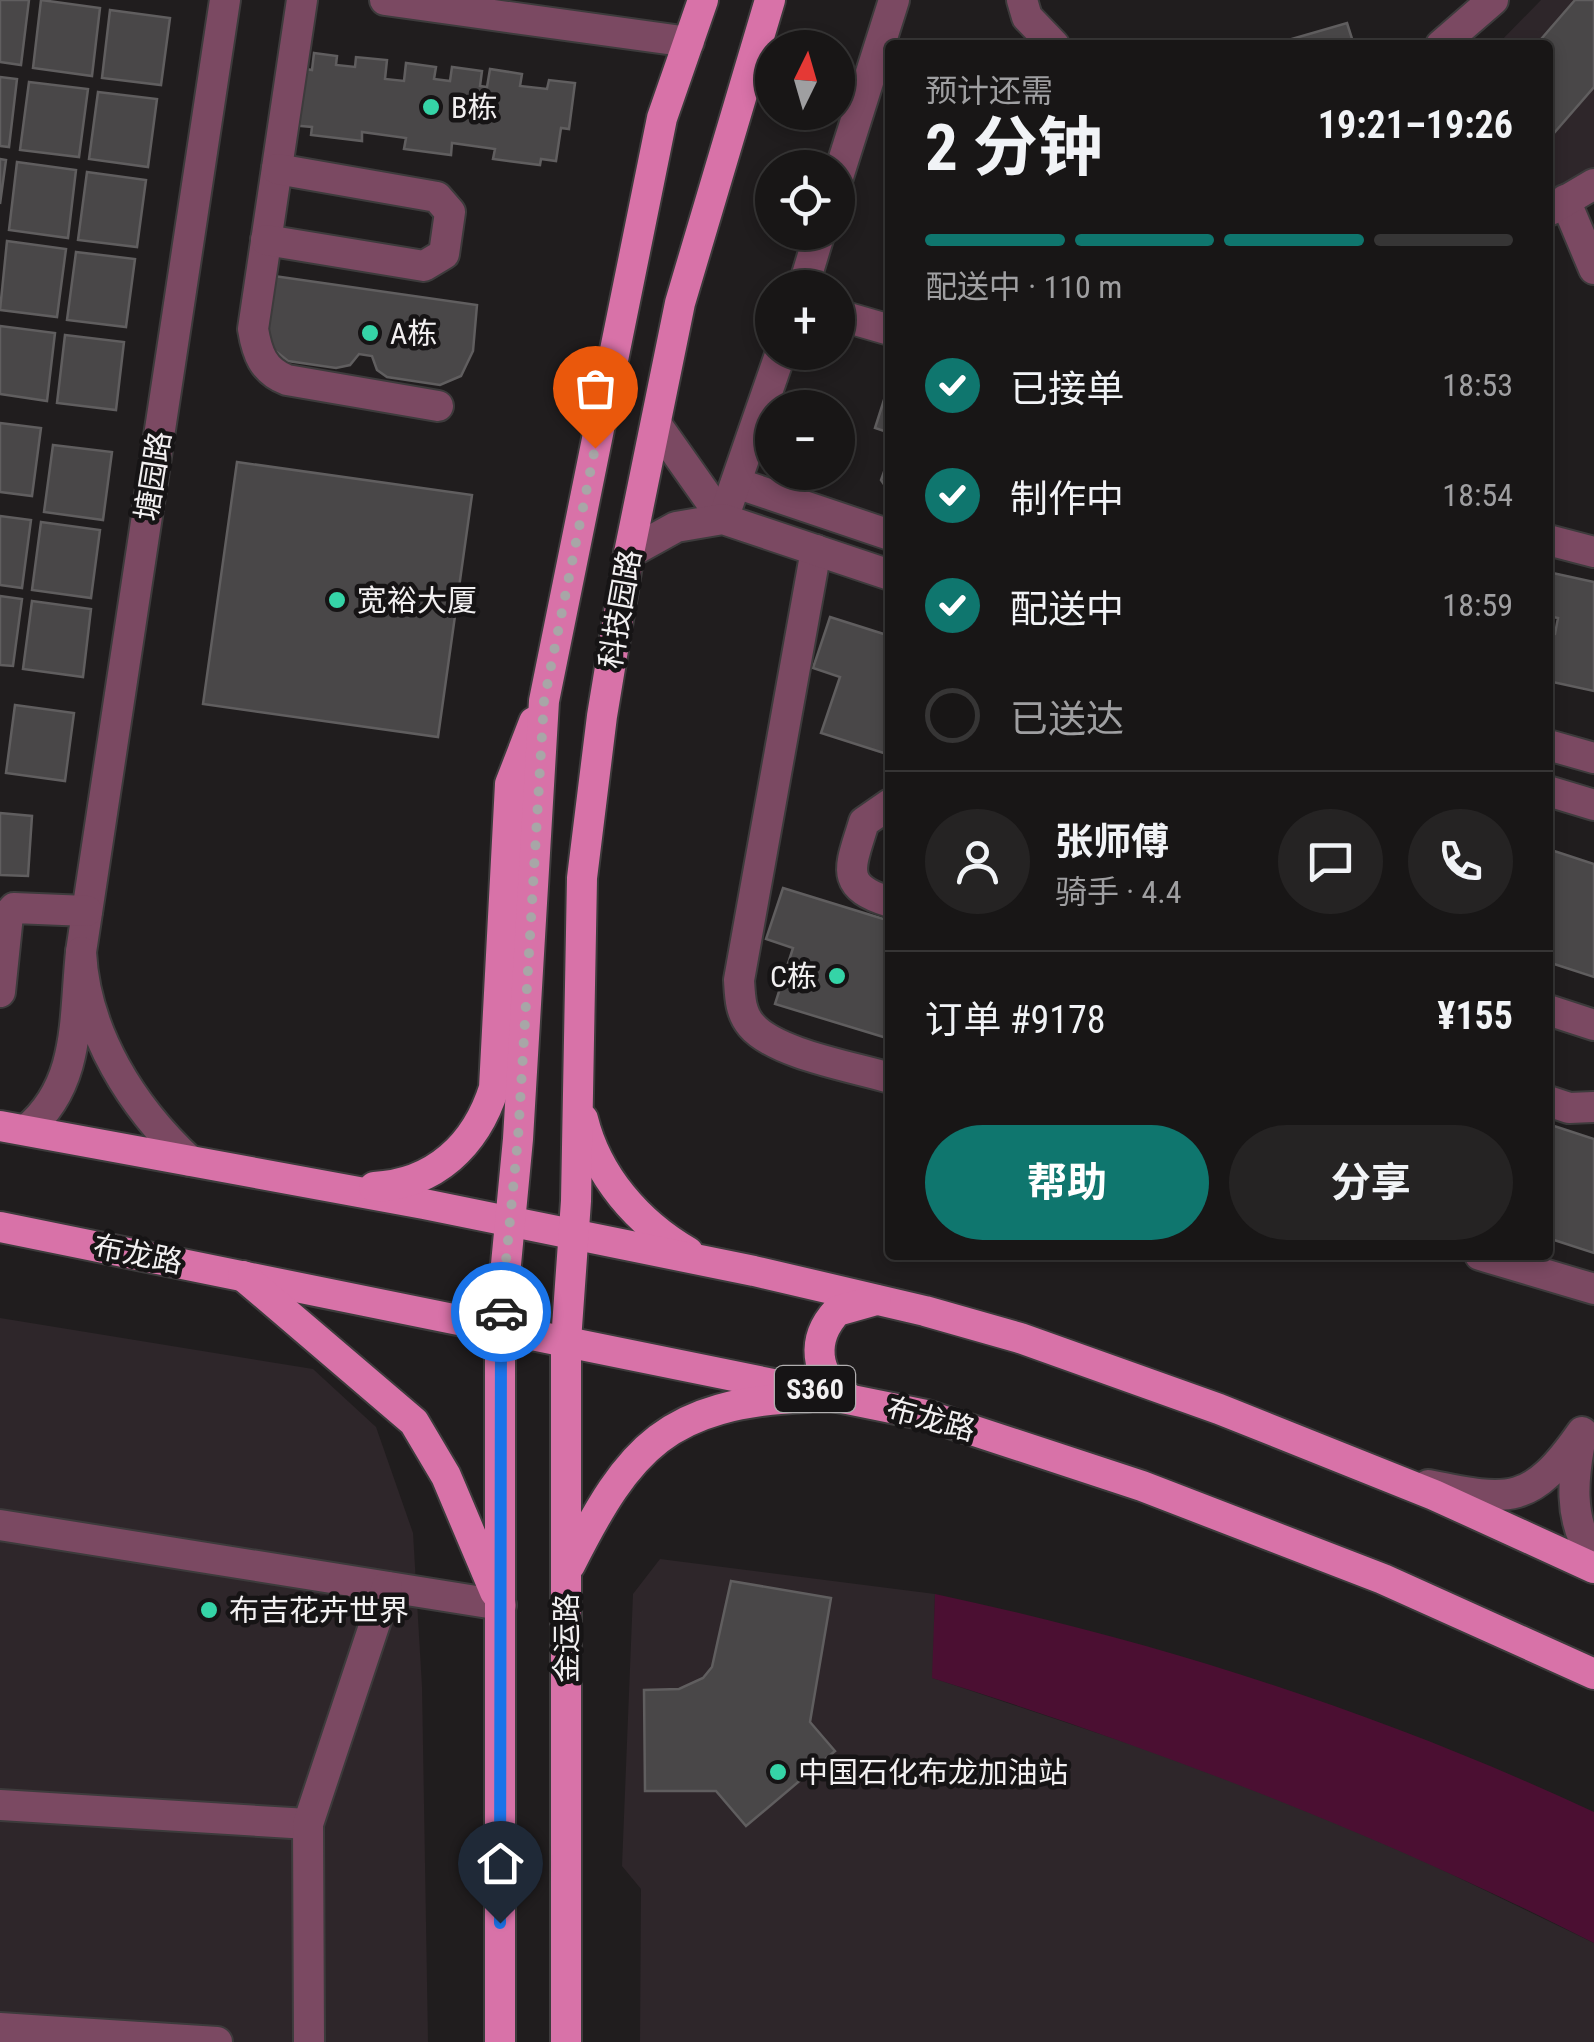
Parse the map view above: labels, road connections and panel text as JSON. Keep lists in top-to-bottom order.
{
  "streets": {
    "main road": [
      "科技园路",
      "布龙路",
      "S360",
      "金运路"
    ],
    "street": ["塘园路"]
  },
  "crossings": [
    ["科技园路", "金运路"],
    ["布龙路", "金运路"]
  ],
  "places": [
    "B栋",
    "A栋",
    "宽裕大厦",
    "C栋",
    "布吉花卉世界",
    "中国石化布龙加油站"
  ],
  "north": "top",
  "page": {
    "map_buttons": ["+", "−"],
    "heading": ["2 分钟", "预计还需", "19:21–19:26"],
    "panel": [
      "张师傅",
      "骑手 · 4.4",
      "订单 #9178",
      "¥155"
    ],
    "bar": "配送中 · 110 m",
    "list": [
      ["已接单", "18:53"],
      ["制作中", "18:54"],
      ["配送中", "18:59"],
      "已送达"
    ],
    "buttons": ["帮助", "分享"]
  }
}
